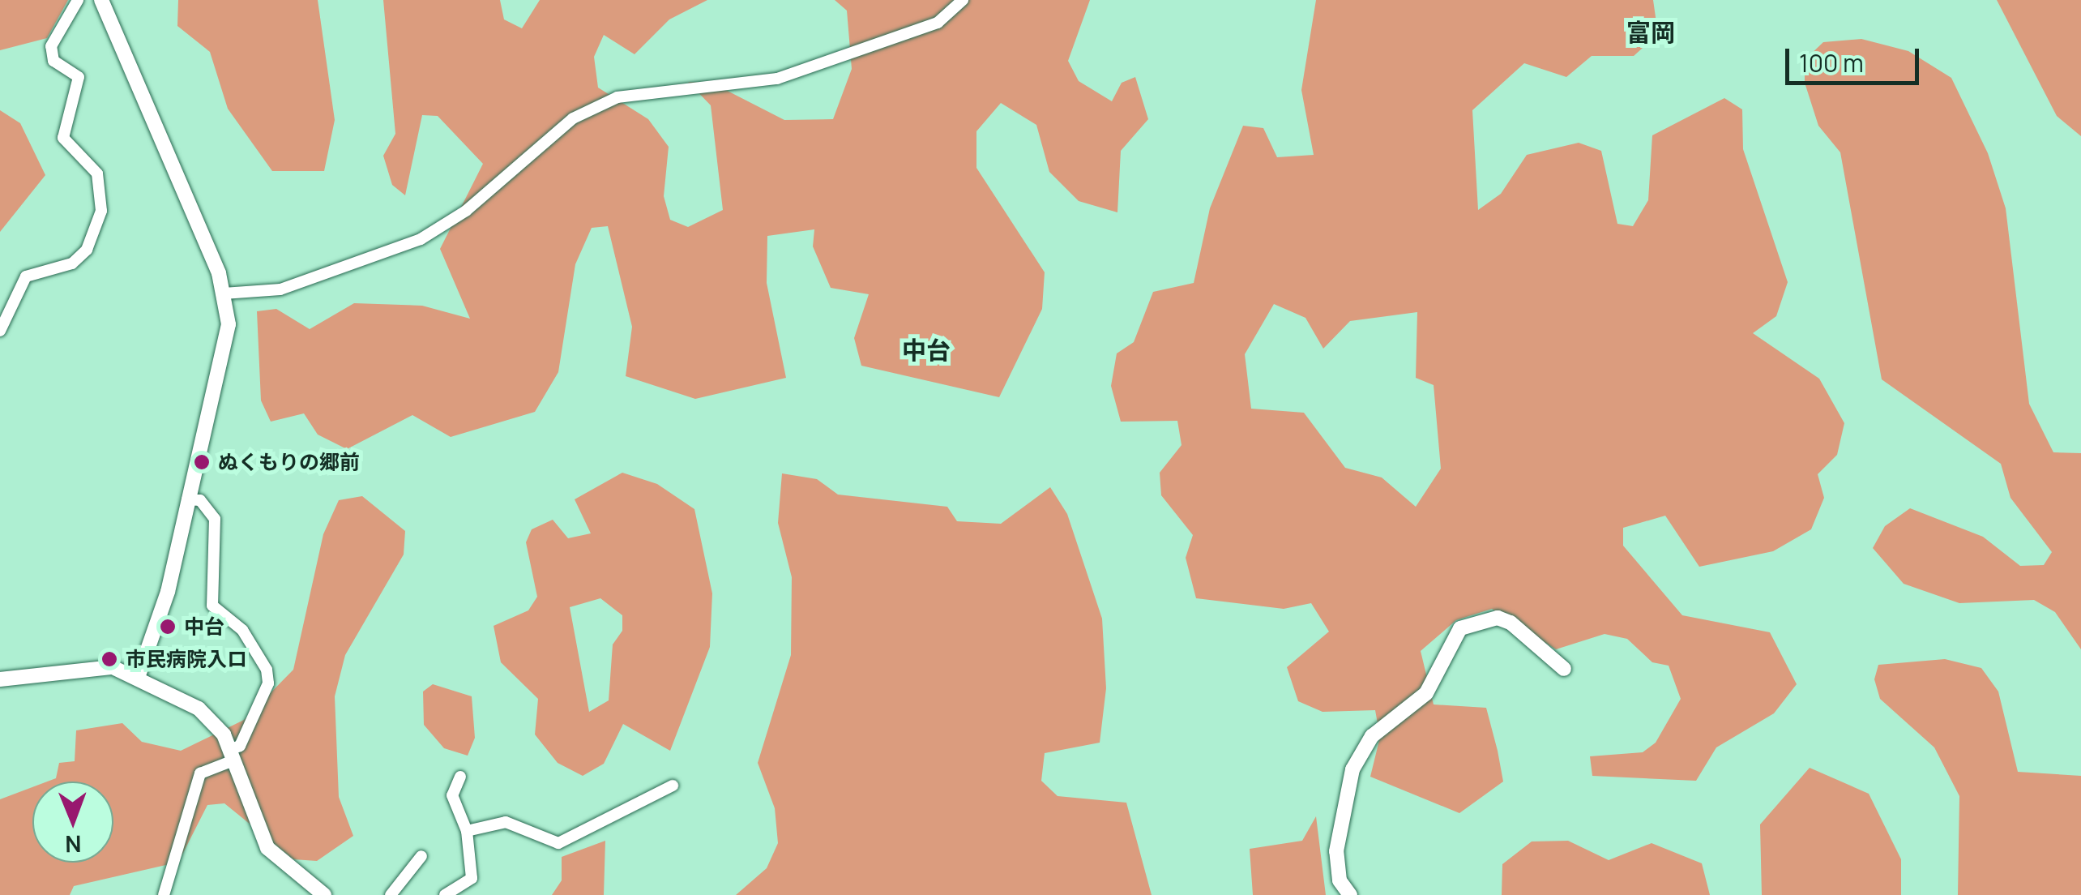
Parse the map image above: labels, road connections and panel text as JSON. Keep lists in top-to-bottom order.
{
  "districts": ["富岡", "中台"],
  "places": ["ぬくもりの郷前", "中台", "市民病院入ロ"],
  "scale_bar": "100 m",
  "north": "bottom"
}
